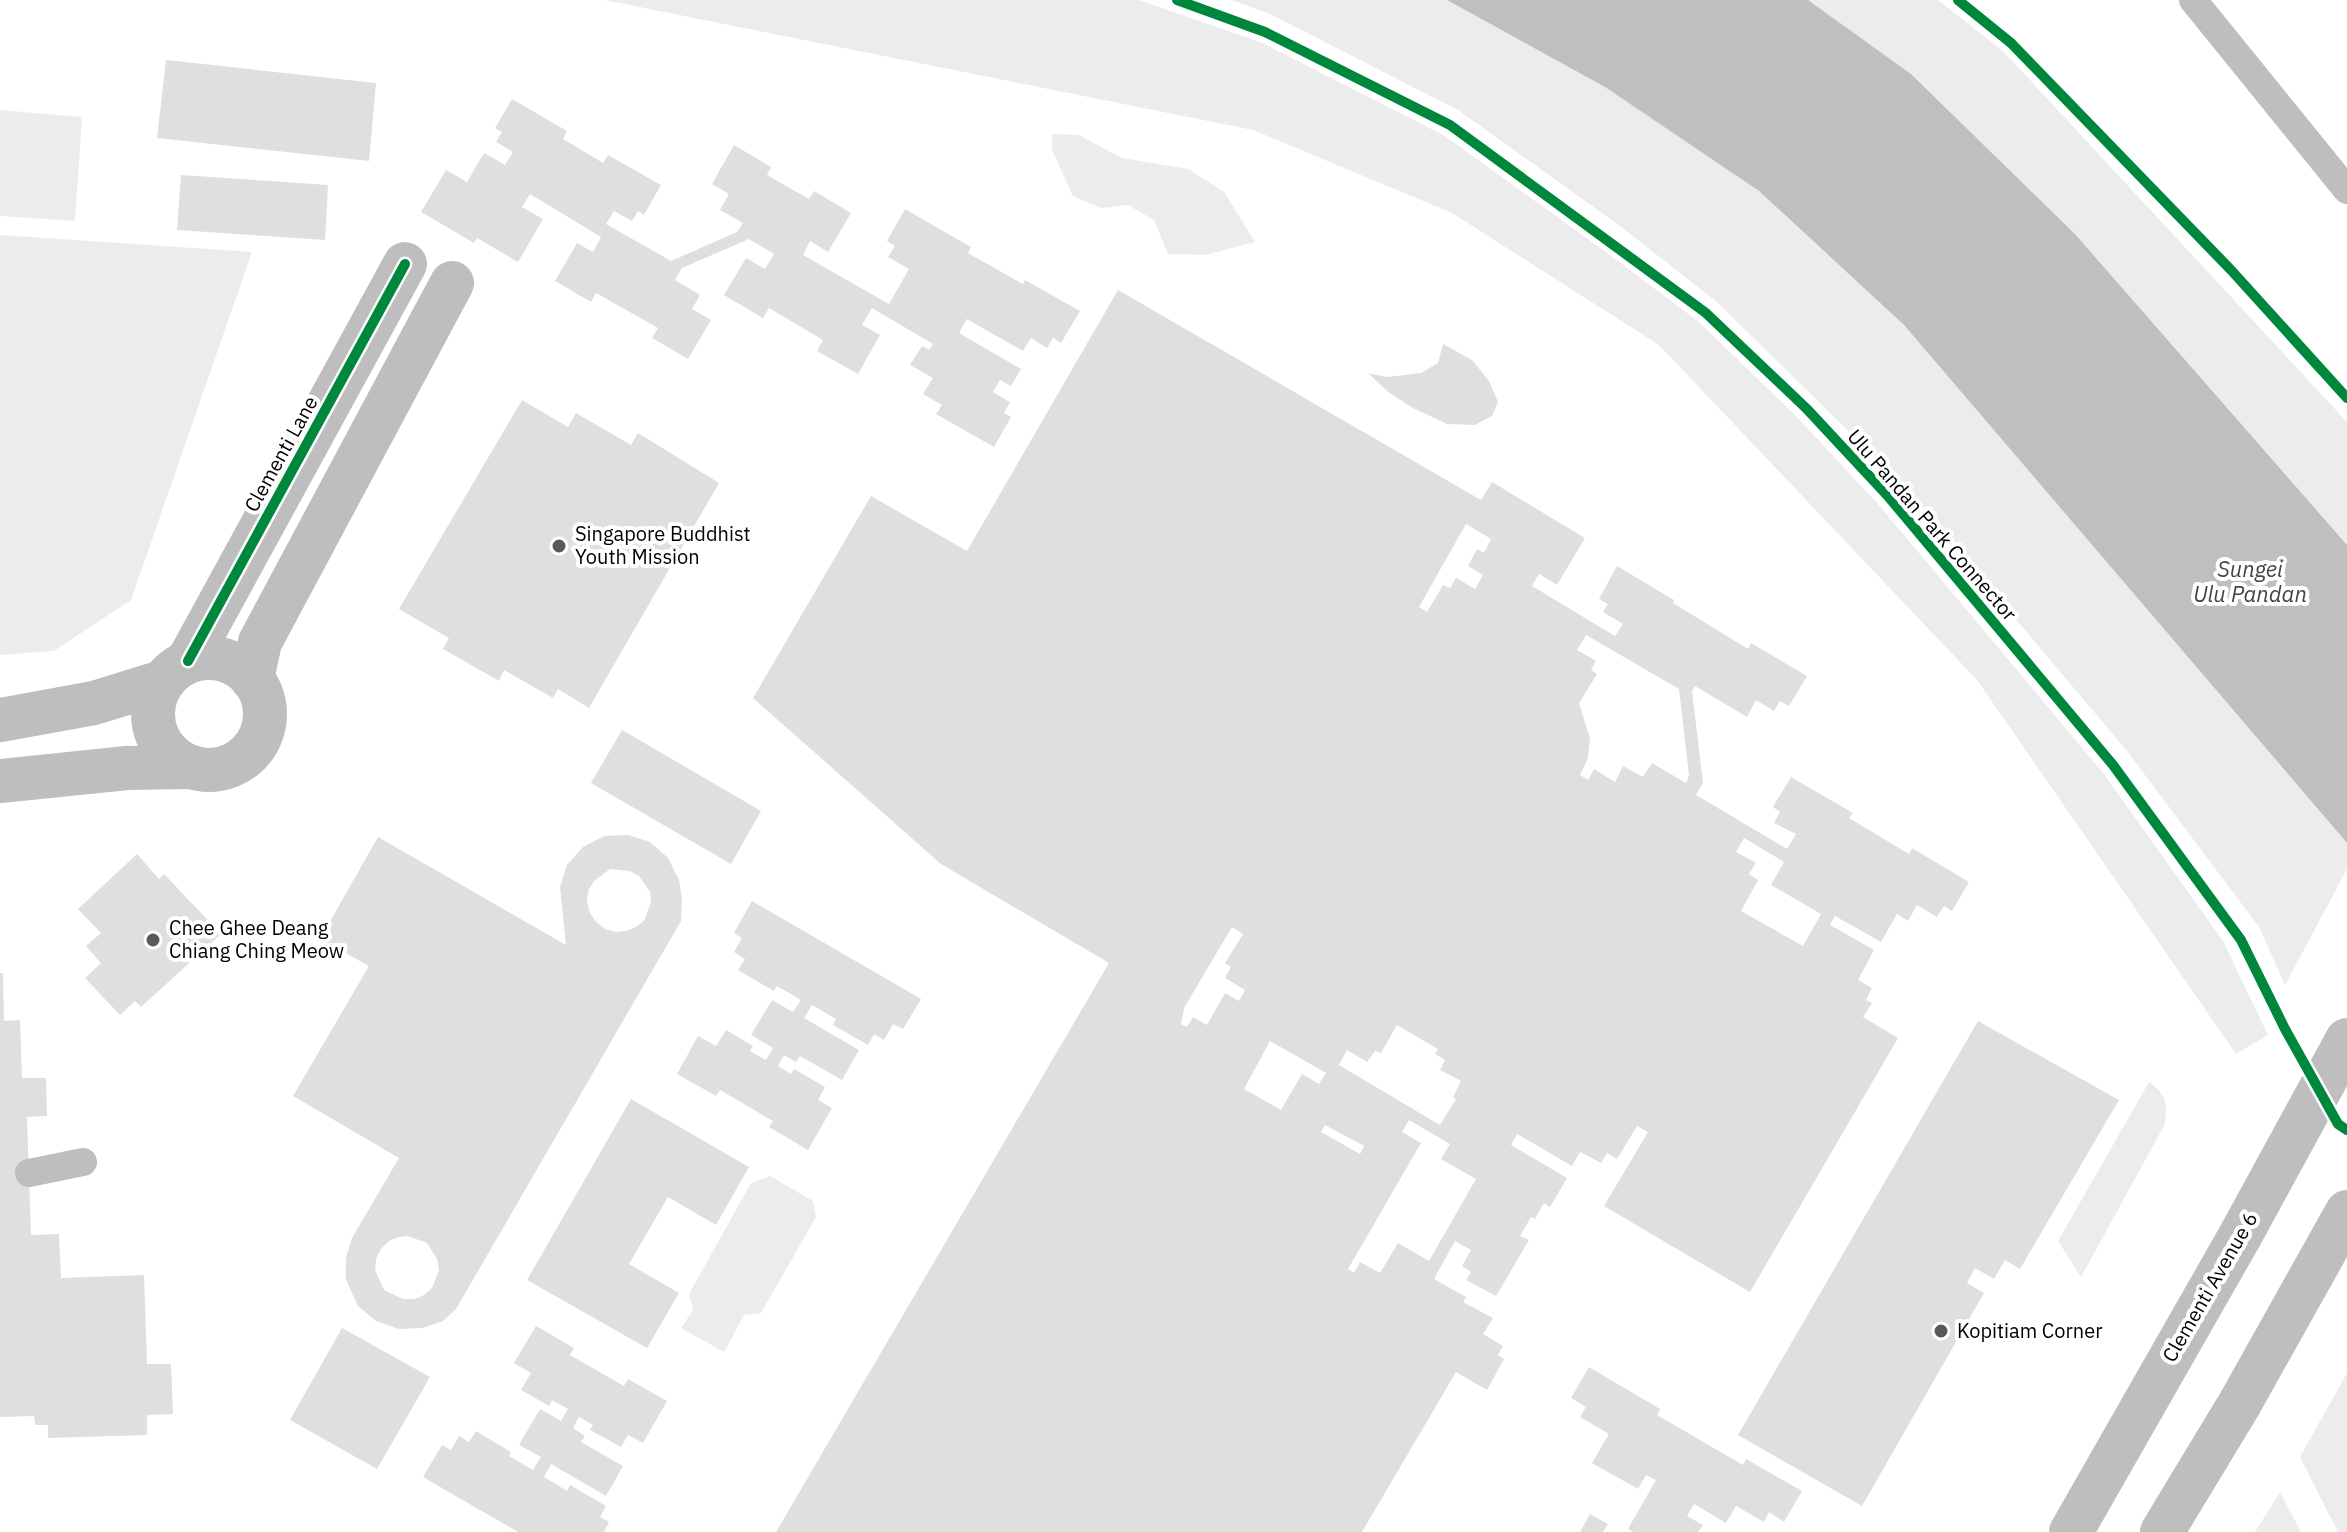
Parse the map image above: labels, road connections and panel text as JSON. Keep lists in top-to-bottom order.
{
  "streets": {
    "street": ["Clementi Lane", "Clementi Avenue 6"],
    "cycle path": ["Ulu Pandan Park Connector"]
  },
  "water": ["Sungei Ulu Pandan"],
  "places": ["Singapore Buddhist Youth Mission", "Chee Ghee Deang Chiang Ching Meow", "Kopitiam Corner"]
}
